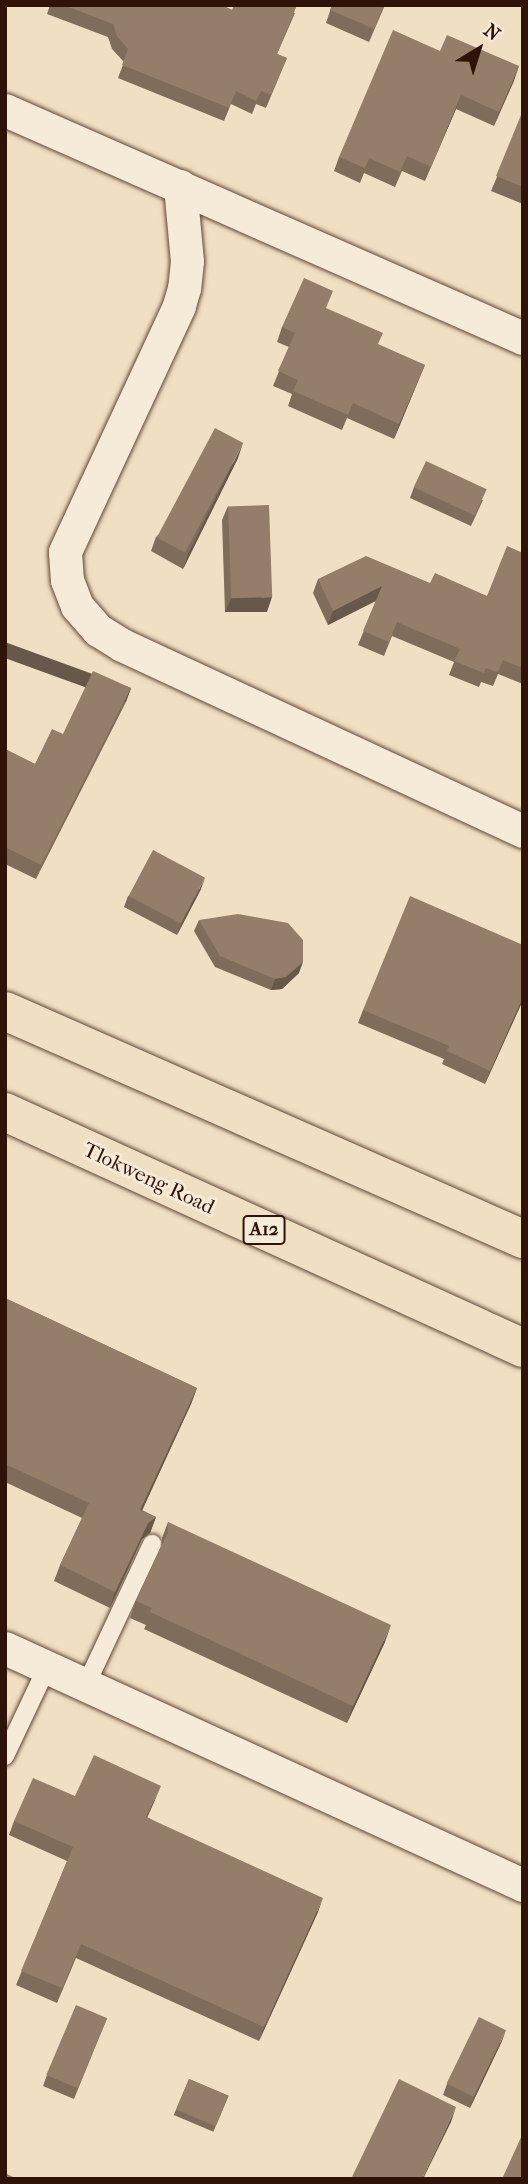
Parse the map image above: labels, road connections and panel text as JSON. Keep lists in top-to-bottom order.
{
  "streets": {
    "main road": ["Tlokweng Road", "A12"]
  },
  "north": "top right"
}
